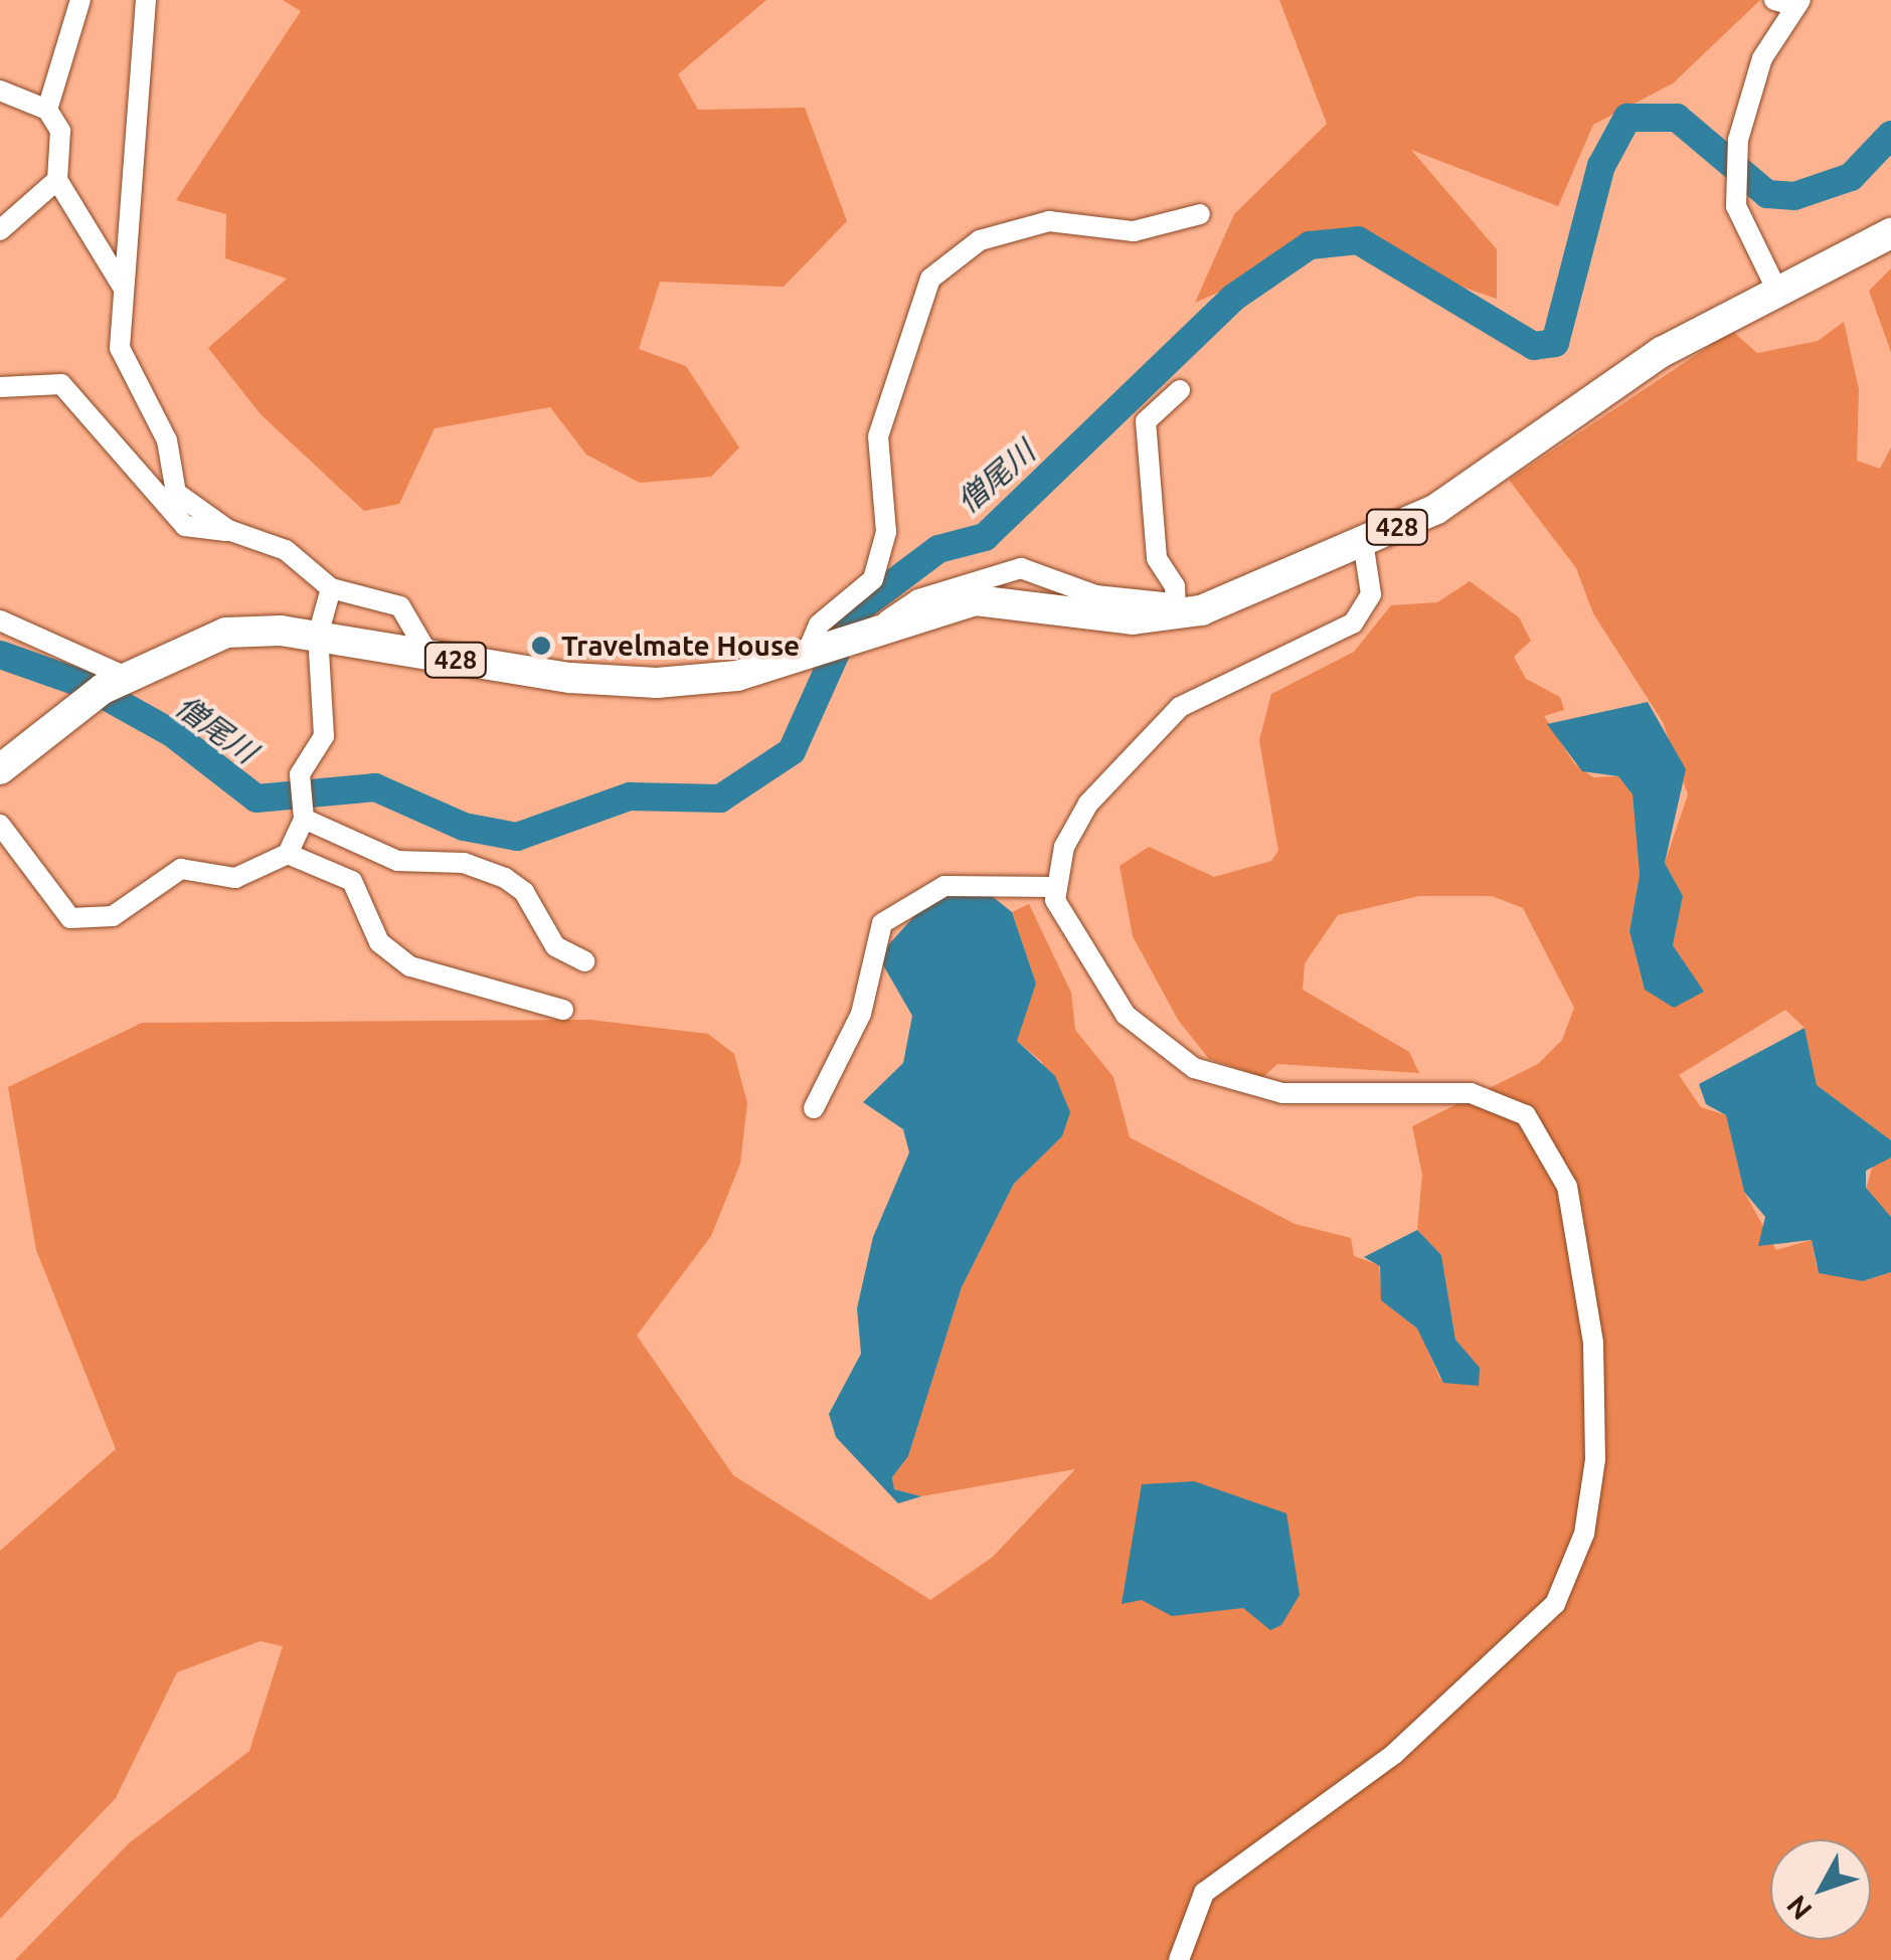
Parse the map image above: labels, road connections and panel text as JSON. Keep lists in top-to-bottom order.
{
  "streets": {
    "highway": ["428"]
  },
  "water": ["僧尾川"],
  "places": ["Travelmate House"],
  "north": "bottom left"
}
